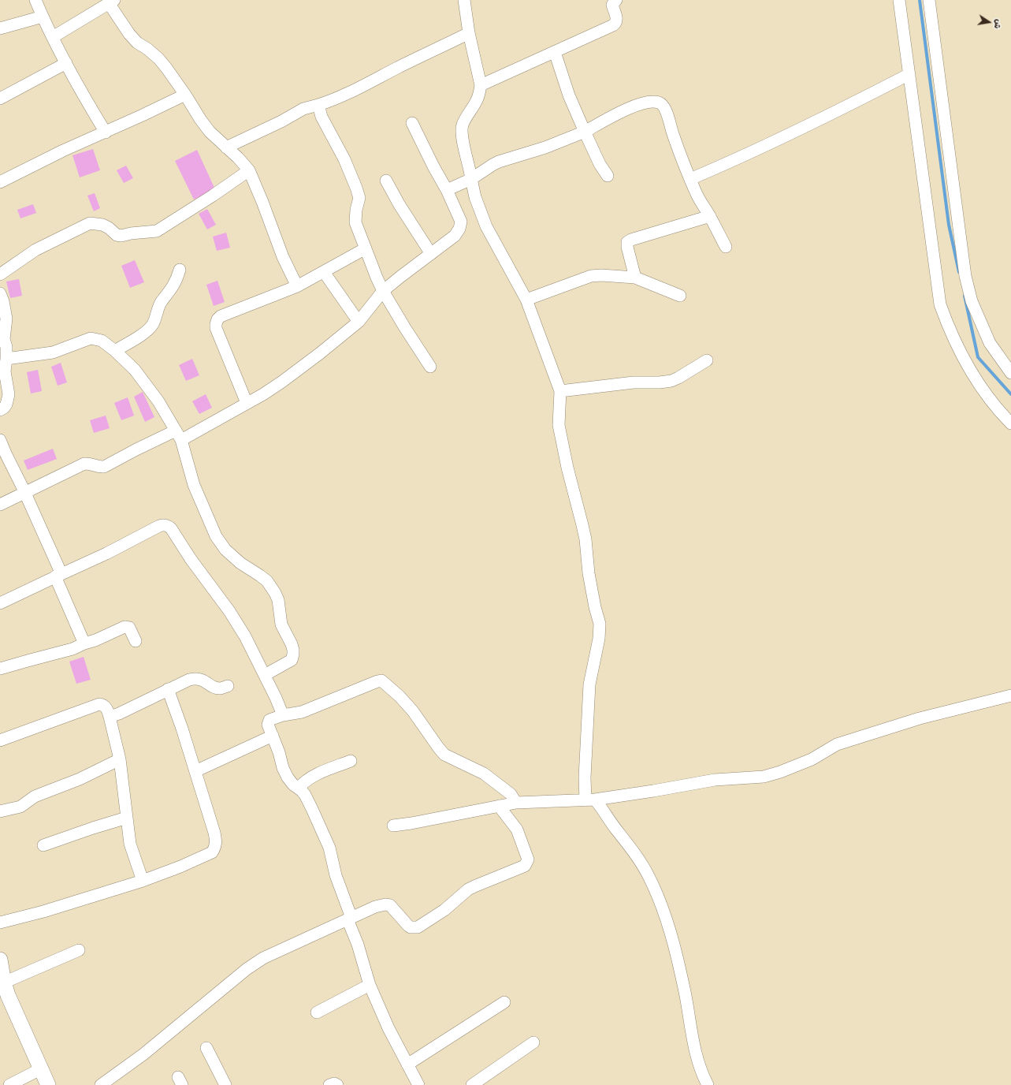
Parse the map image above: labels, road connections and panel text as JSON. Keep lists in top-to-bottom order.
{
  "north": "right"
}
